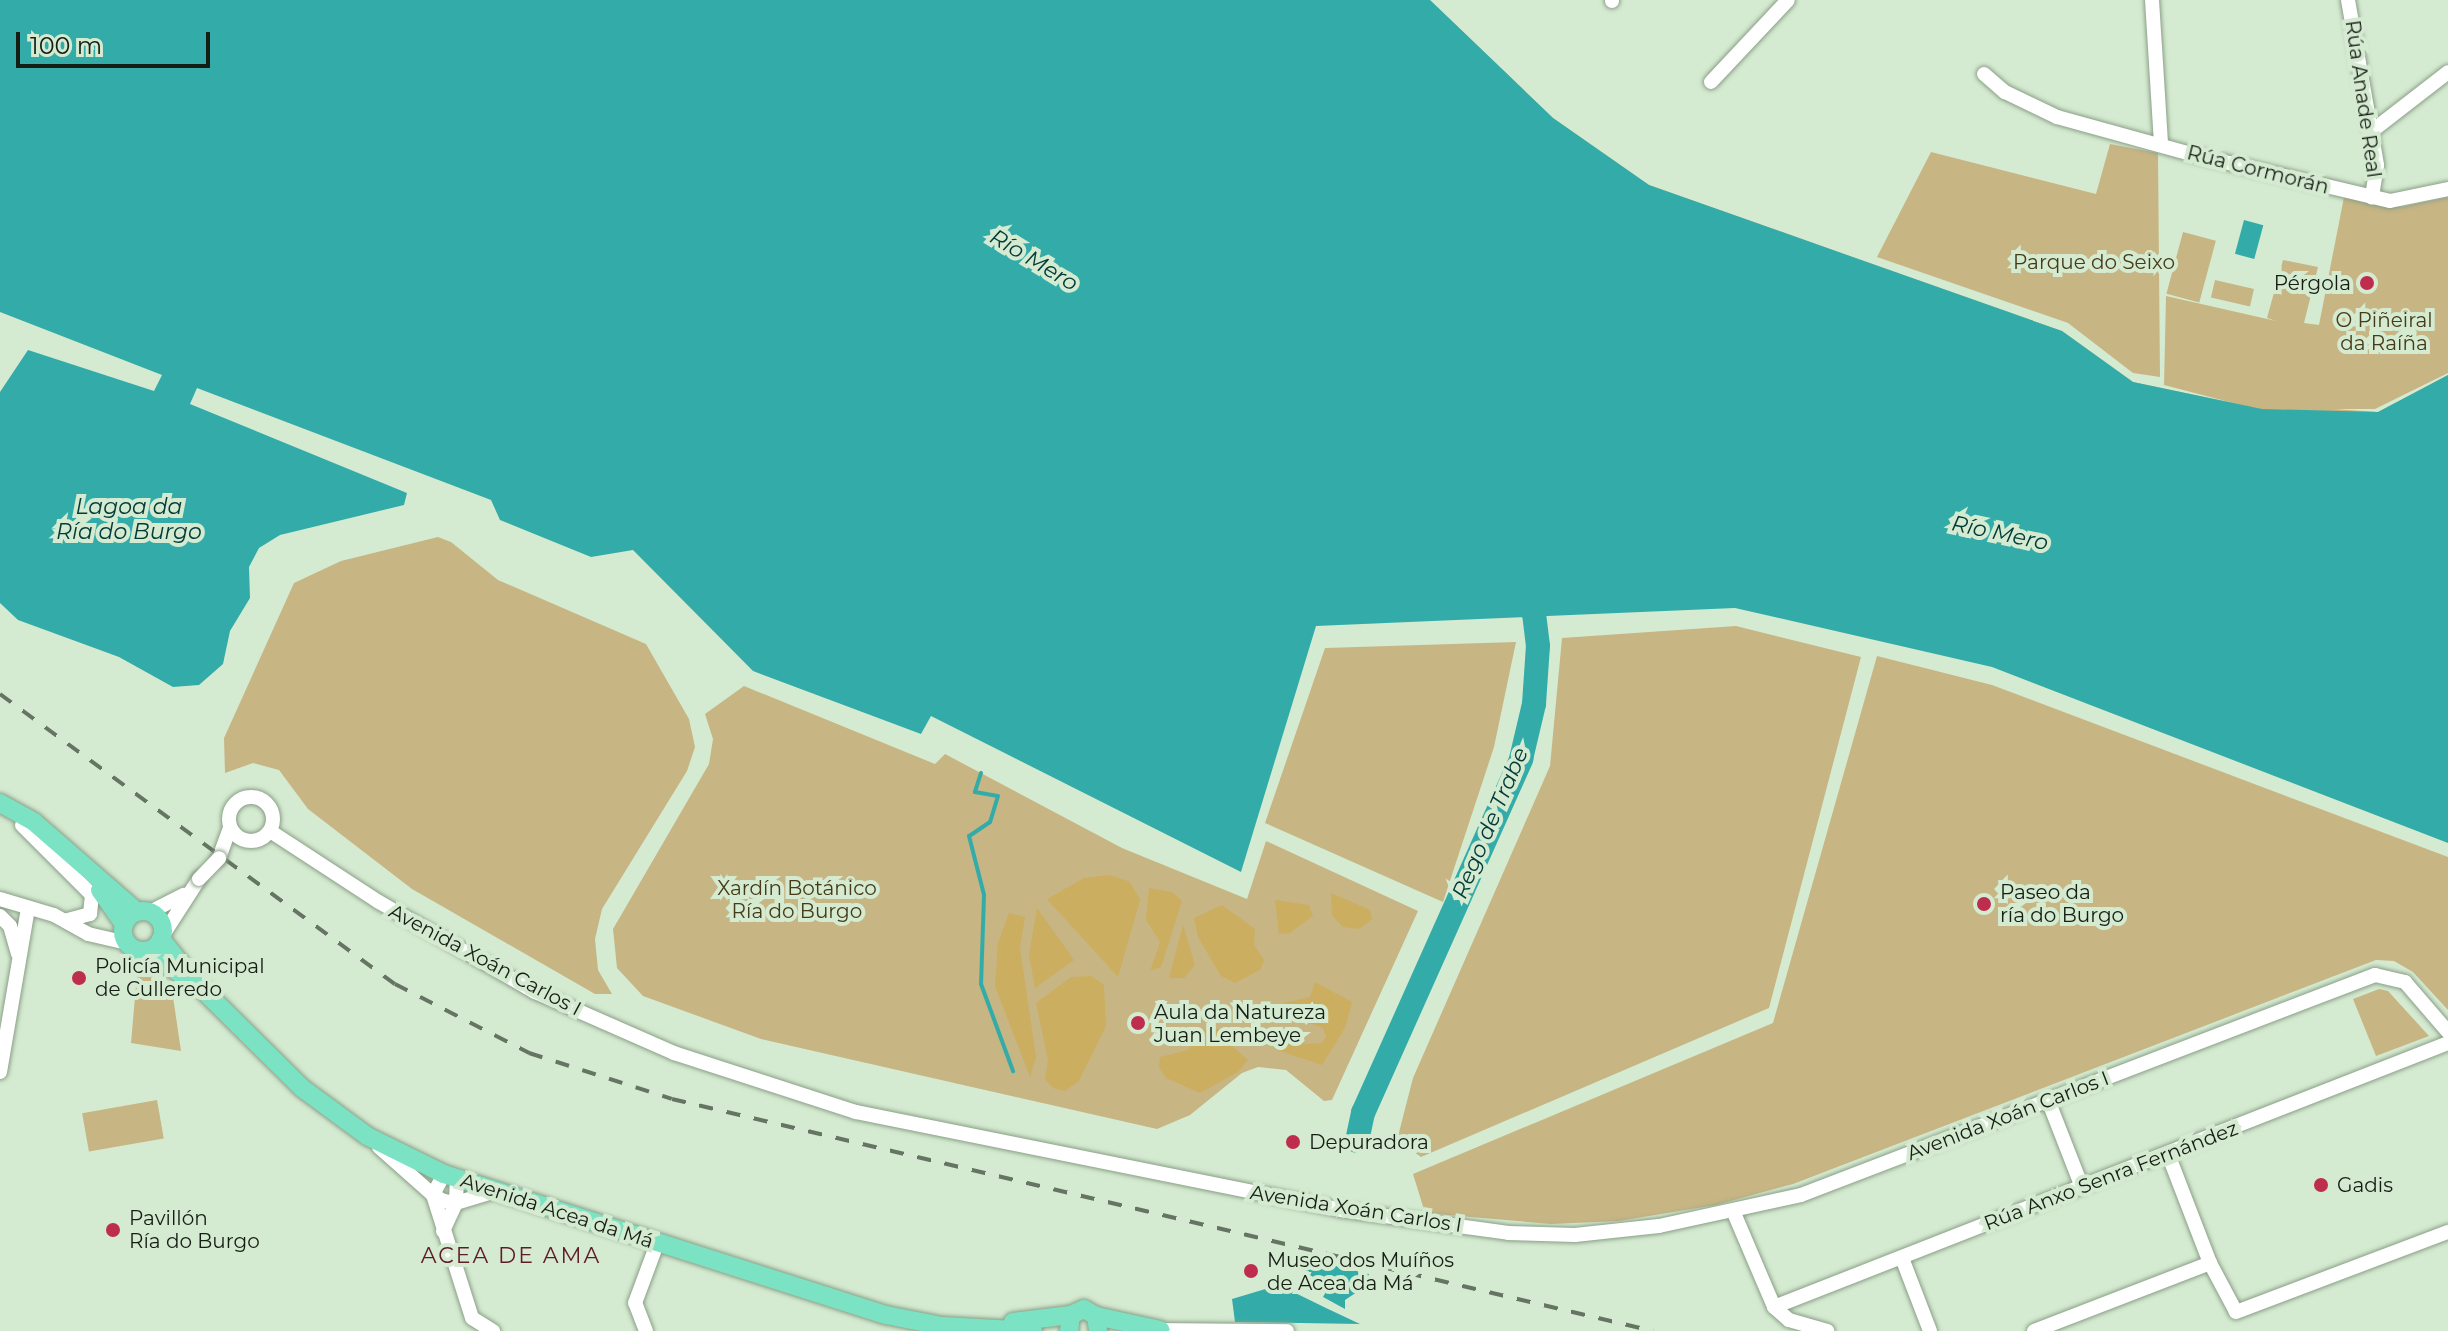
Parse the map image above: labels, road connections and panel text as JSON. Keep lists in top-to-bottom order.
{
  "streets": {
    "main road": ["Avenida Acea da Má"],
    "street": [
      "Rúa Anade Real",
      "Rúa Cormorán",
      "Avenida Xoán Carlos I",
      "Rúa Anxo Senra Fernández"
    ]
  },
  "crossings": [
    ["Rúa Anade Real", "Rúa Cormorán"]
  ],
  "districts": ["ACEA DE AMA"],
  "water": ["Río Mero", "Lagoa da Ría do Burgo", "Rego de Trabe"],
  "parks": ["Parque do Seixo", "O Piñeiral da Raíña", "Xardín Botánico Ría do Burgo"],
  "places": [
    "Pérgola",
    "Paseo da ría do Burgo",
    "Policía Municipal de Culleredo",
    "Aula da Natureza Juan Lembeye",
    "Depuradora",
    "Gadis",
    "Pavillón Ría do Burgo",
    "Museo dos Muíños de Acea da Má"
  ],
  "scale_bar": "100 m"
}
